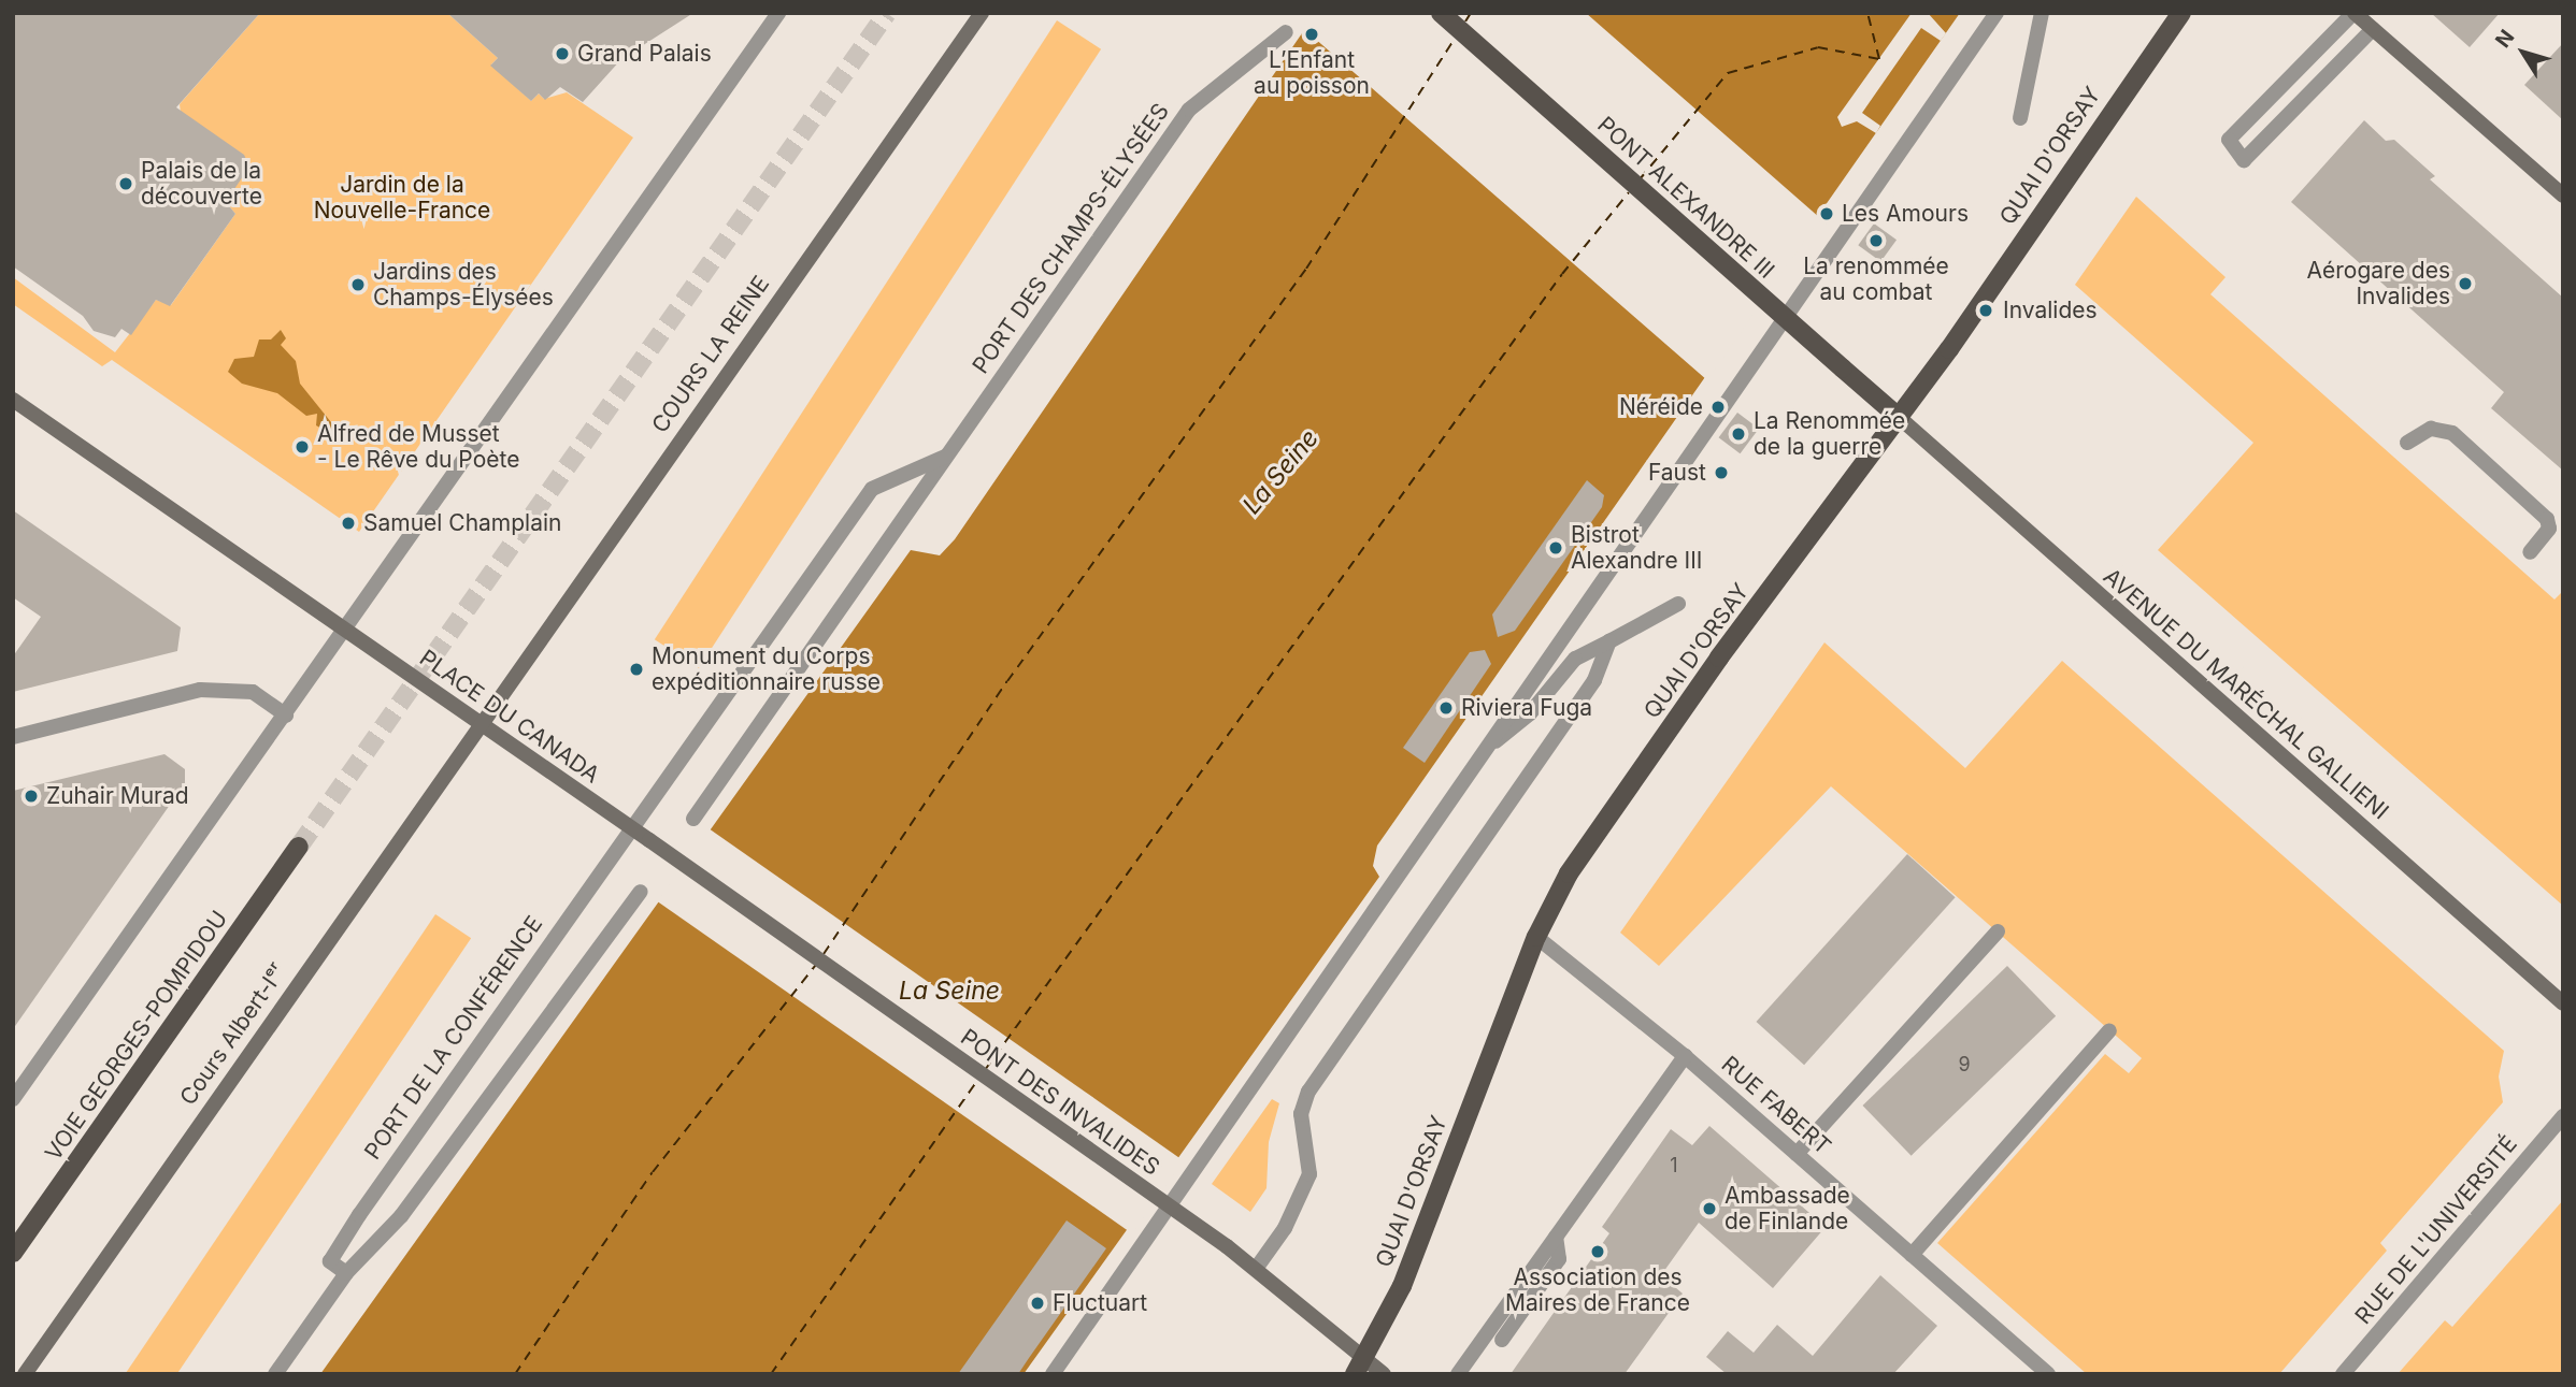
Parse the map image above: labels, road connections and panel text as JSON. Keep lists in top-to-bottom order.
{
  "streets": {
    "main road": ["QUAI D'ORSAY", "PONT ALEXANDRE III", "VOIE GEORGES-POMPIDOU"],
    "street": [
      "PORT DES CHAMPS-ÉLYSÉES",
      "COURS LA REINE",
      "AVENUE DU MARÉCHAL GALLIENI",
      "PLACE DU CANADA",
      "Cours Albert-Iᵉʳ",
      "PORT DE LA CONFÉRENCE",
      "PONT DES INVALIDES",
      "RUE FABERT",
      "RUE DE L'UNIVERSITÉ"
    ]
  },
  "crossings": [
    ["QUAI D'ORSAY", "PONT ALEXANDRE III"],
    ["QUAI D'ORSAY", "AVENUE DU MARÉCHAL GALLIENI"],
    ["QUAI D'ORSAY", "PONT DES INVALIDES"],
    ["QUAI D'ORSAY", "RUE FABERT"],
    ["PONT ALEXANDRE III", "AVENUE DU MARÉCHAL GALLIENI"],
    ["COURS LA REINE", "PLACE DU CANADA"],
    ["COURS LA REINE", "Cours Albert-Iᵉʳ"],
    ["PLACE DU CANADA", "Cours Albert-Iᵉʳ"],
    ["PLACE DU CANADA", "PORT DE LA CONFÉRENCE"],
    ["PLACE DU CANADA", "PONT DES INVALIDES"]
  ],
  "water": ["La Seine"],
  "parks": ["Jardin de la Nouvelle-France"],
  "places": [
    "L’Enfant au poisson",
    "Grand Palais",
    "Palais de la découverte",
    "Les Amours",
    "La renommée au combat",
    "Aérogare des Invalides",
    "Jardins des Champs-Élysées",
    "Invalides",
    "Néréide",
    "La Renommée de la guerre",
    "Alfred de Musset - Le Rêve du Poète",
    "Faust",
    "Samuel Champlain",
    "Bistrot Alexandre III",
    "Monument du Corps expéditionnaire russe",
    "Riviera Fuga",
    "Zuhair Murad",
    "Ambassade de Finlande",
    "Association des Maires de France",
    "Fluctuart"
  ],
  "house_numbers": ["9", "1"],
  "north": "top left"
}
